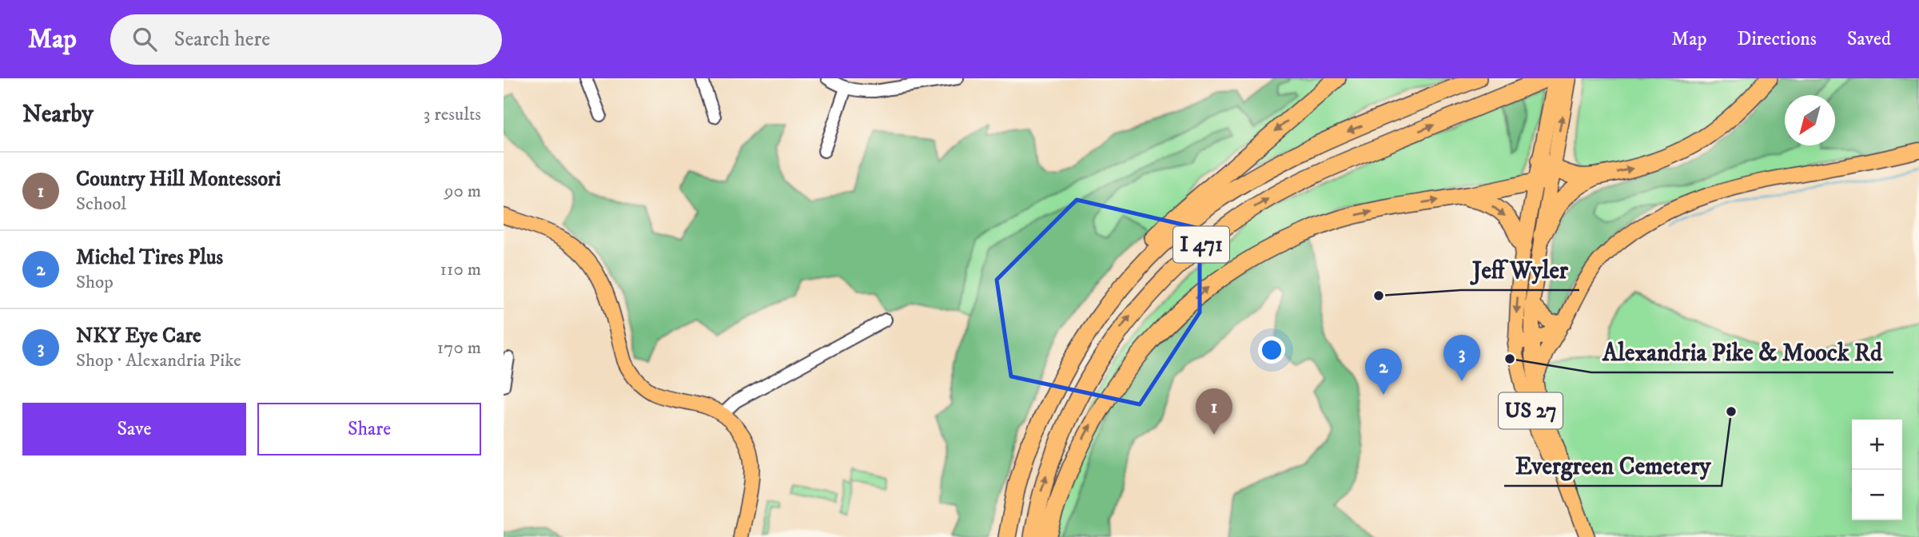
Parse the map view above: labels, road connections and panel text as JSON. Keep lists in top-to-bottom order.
{
  "streets": {
    "highway": ["I 471"],
    "main road": ["US 27"]
  },
  "places": ["Jeff Wyler", "Alexandria Pike & Moock Rd", "Evergreen Cemetery"],
  "north": "bottom left",
  "page": {
    "header": "Map",
    "search": "Search here",
    "nav": ["Map", "Directions", "Saved"],
    "heading": ["Nearby", "3 results"],
    "list": [
      {
        "mark": "1",
        "name": "Country Hill Montessori",
        "note": "School",
        "value": "90 m"
      },
      {
        "mark": "2",
        "name": "Michel Tires Plus",
        "note": "Shop",
        "value": "110 m"
      },
      {
        "mark": "3",
        "name": "NKY Eye Care",
        "note": "Shop · Alexandria Pike",
        "value": "170 m"
      }
    ],
    "pins": ["3", "2", "1"],
    "buttons": ["Save", "Share"],
    "map_buttons": ["+", "−"]
  }
}
